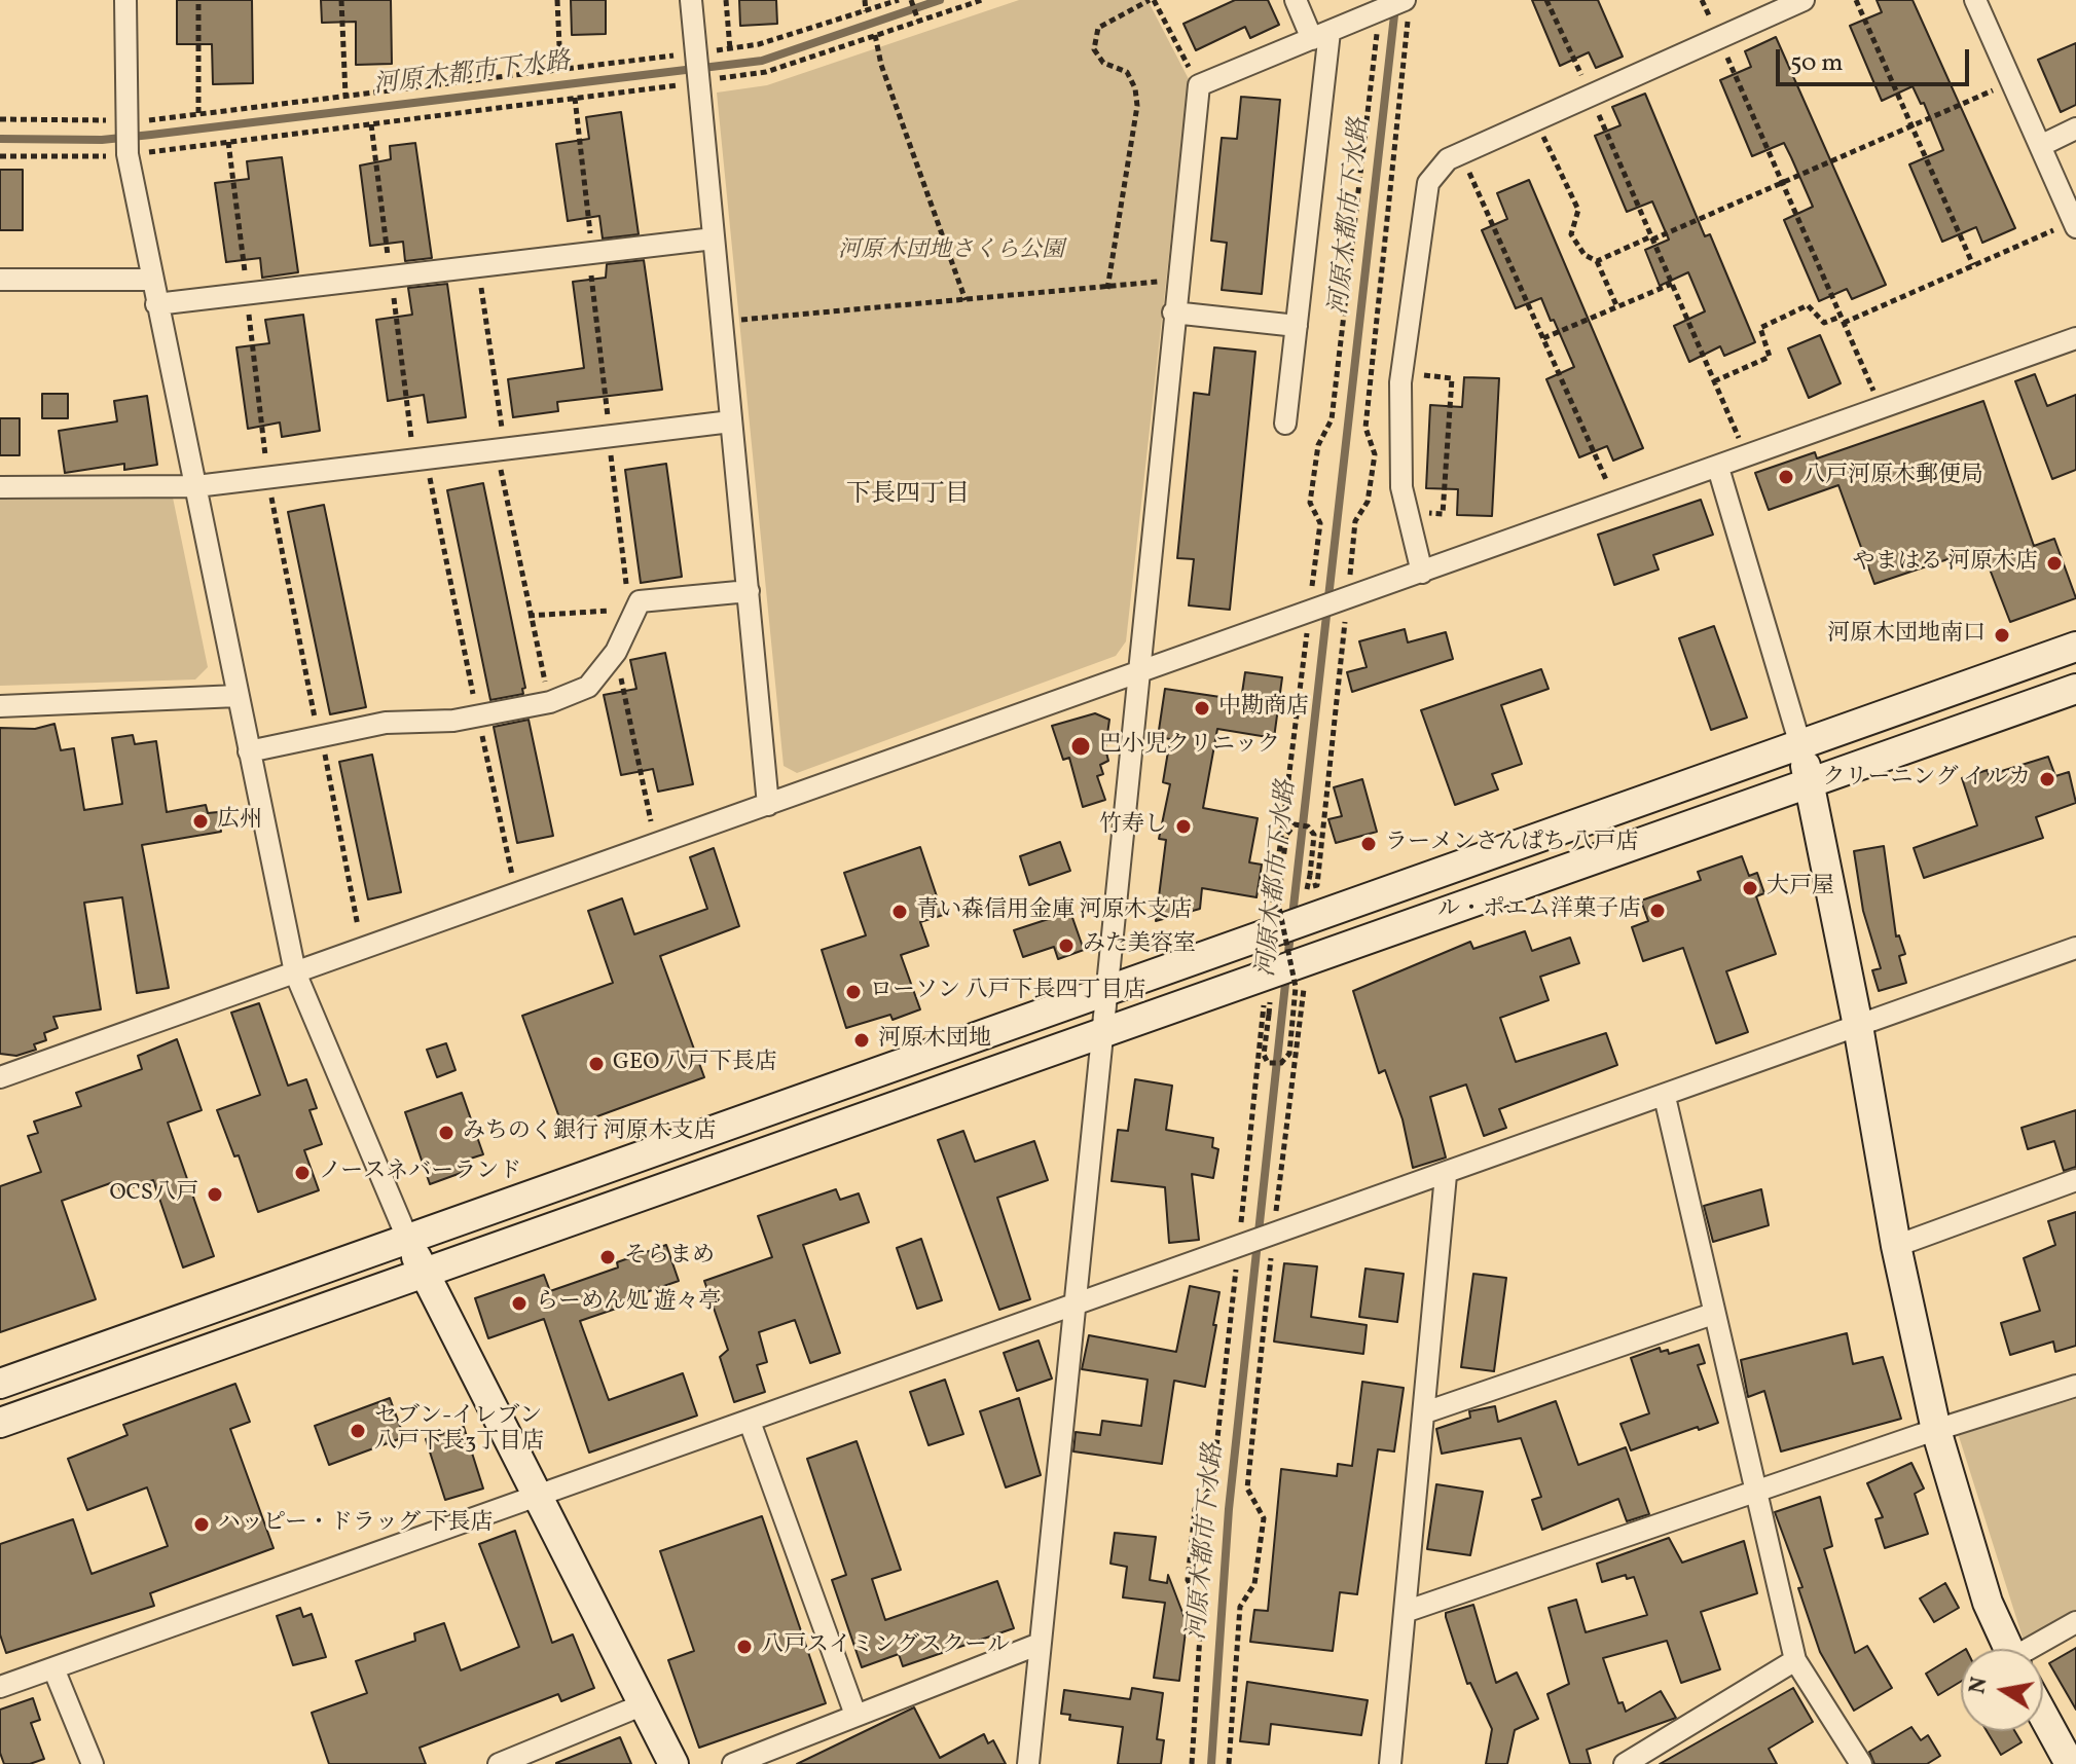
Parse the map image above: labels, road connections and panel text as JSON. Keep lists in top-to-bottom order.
{
  "districts": ["下長四丁目"],
  "water": ["河原木都市下水路"],
  "parks": ["河原木団地さくら公園"],
  "places": [
    "八戸河原木郵便局",
    "やまはる 河原木店",
    "河原木団地南口",
    "中勘商店",
    "巴小児クリニック",
    "クリーニング イルカ",
    "広州",
    "竹寿し",
    "ラーメンさんぱち 八戸店",
    "大戸屋",
    "ル・ポエム洋菓子店",
    "青い森信用金庫 河原木支店",
    "みた美容室",
    "ローソン 八戸下長四丁目店",
    "河原木団地",
    "GEO 八戸下長店",
    "みちのく銀行 河原木支店",
    "ノースネバーランド",
    "OCS八戸",
    "そらまめ",
    "らーめん処 遊々亭",
    "セブン-イレブン 八戸下長3丁目店",
    "ハッピー・ドラッグ 下長店",
    "八戸スイミングスクール"
  ],
  "scale_bar": "50 m",
  "north": "left"
}
